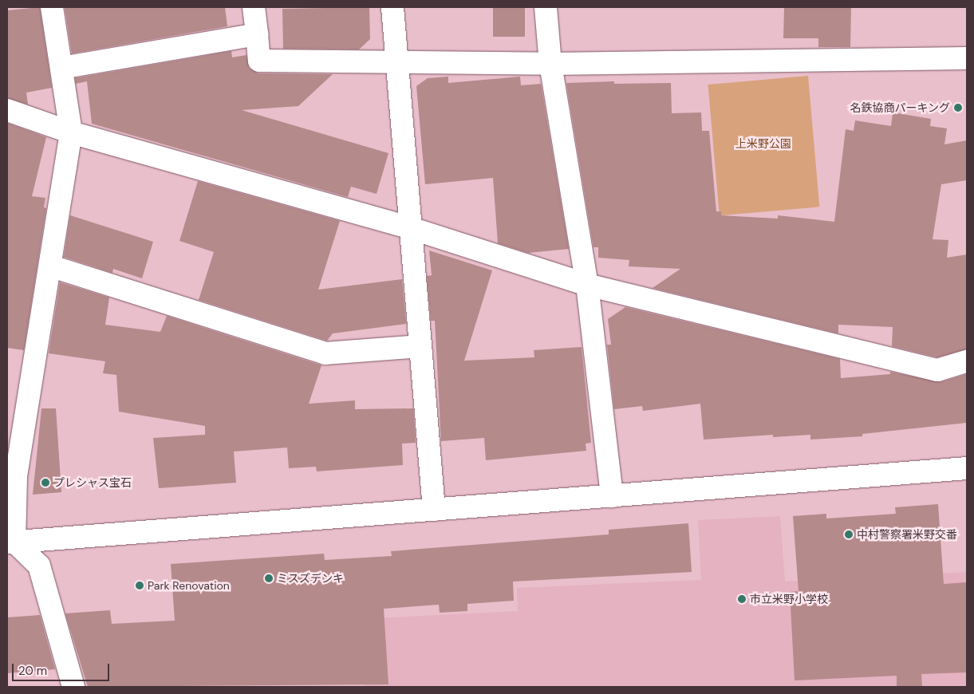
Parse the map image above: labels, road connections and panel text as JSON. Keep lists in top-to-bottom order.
{
  "parks": ["上米野公園"],
  "places": [
    "名鉄協商パーキング",
    "プレシャス宝石",
    "中村警察署米野交番",
    "ミスズデンキ",
    "Park Renovation",
    "市立米野小学校"
  ],
  "scale_bar": "20 m"
}
